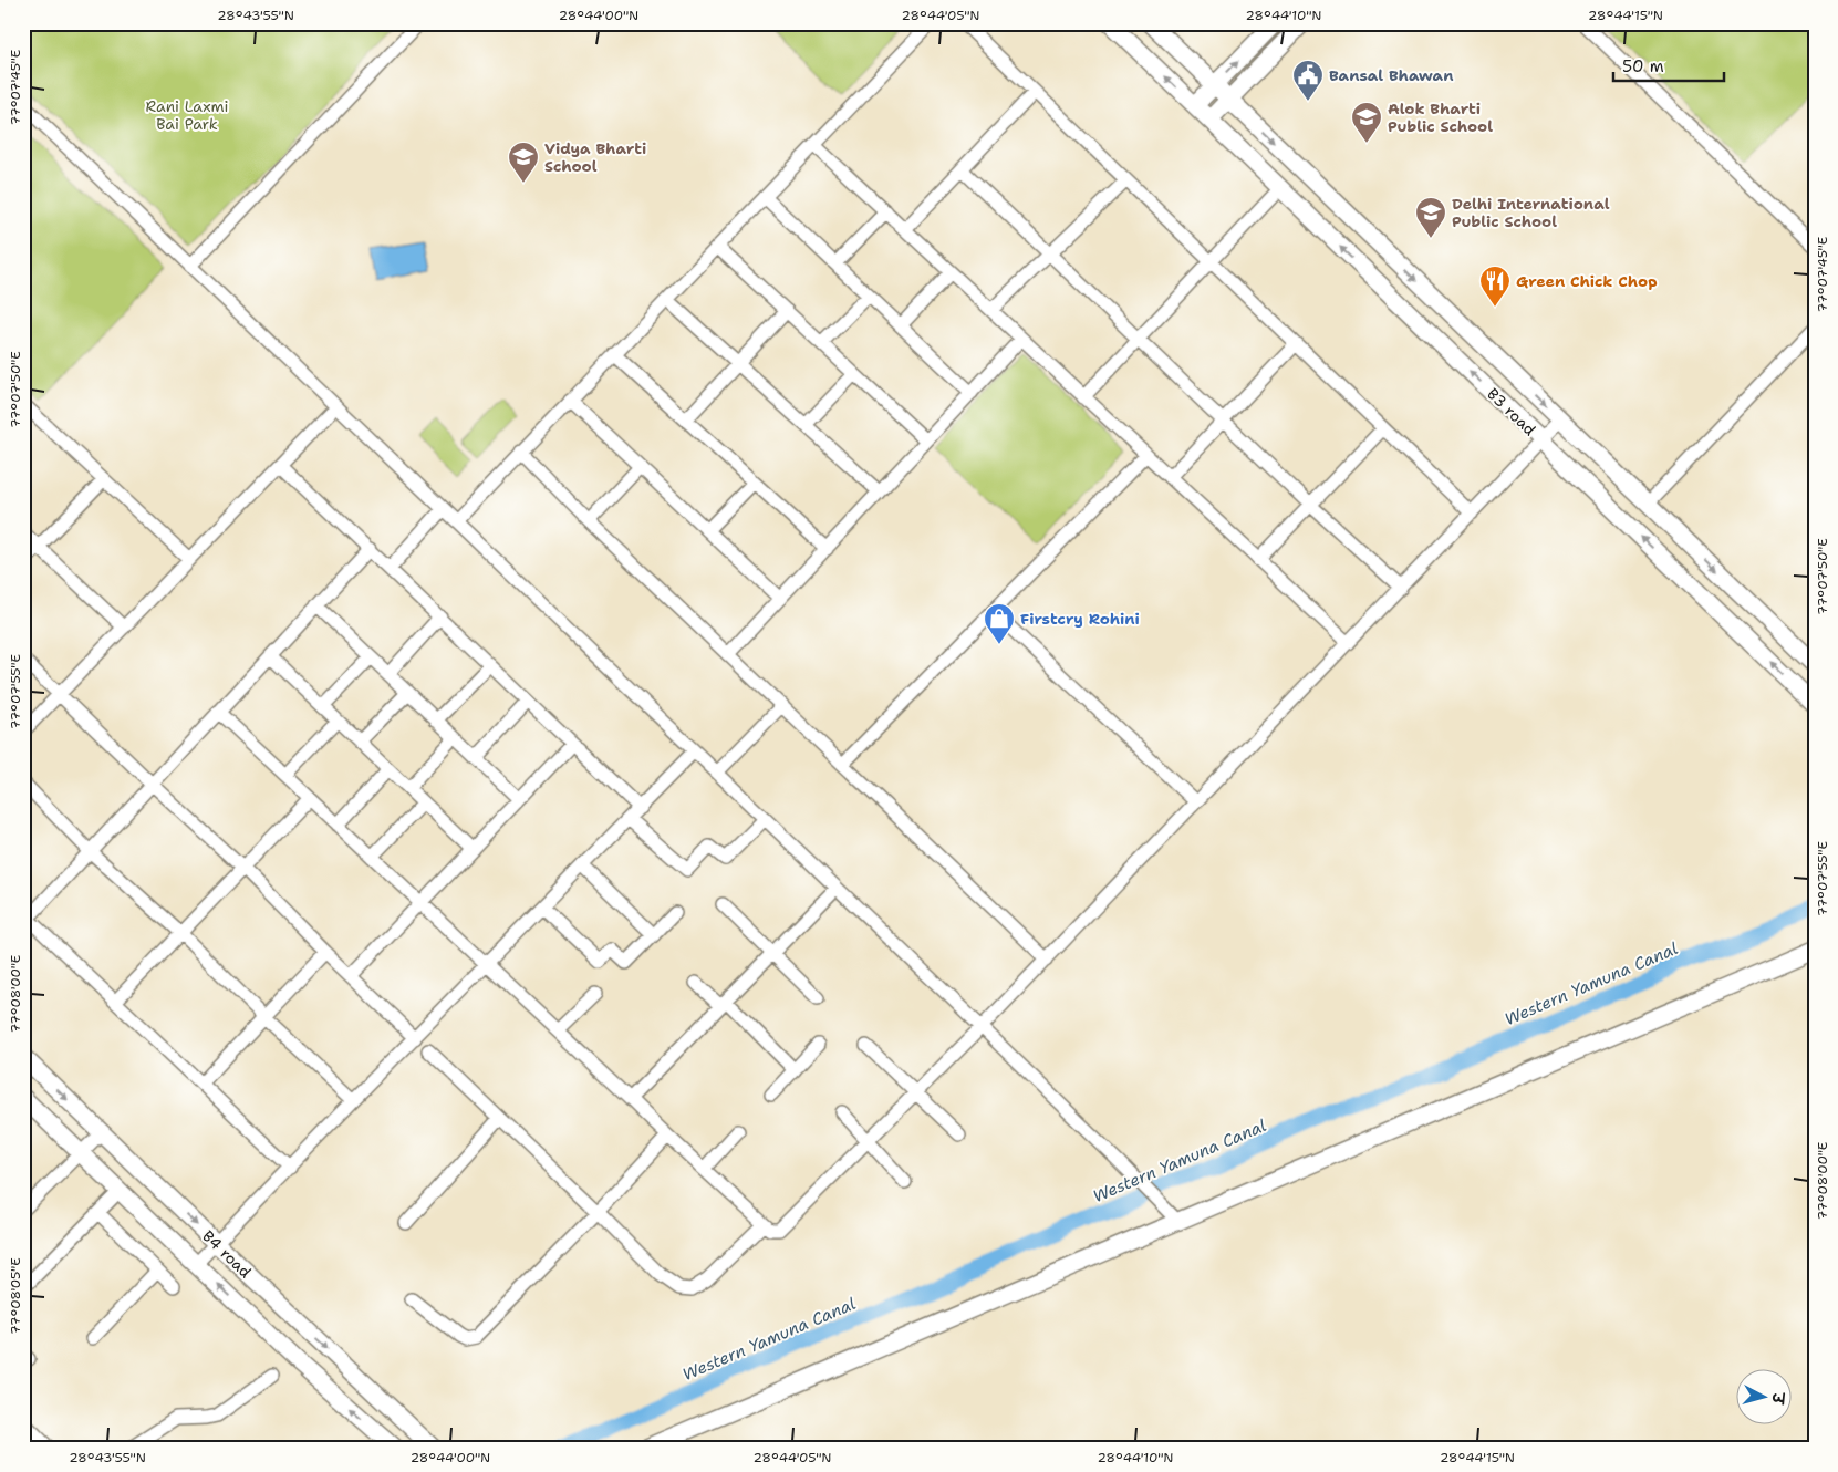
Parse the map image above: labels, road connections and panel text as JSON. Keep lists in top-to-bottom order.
{
  "streets": {
    "street": ["B3 road", "B4 road"]
  },
  "water": ["Western Yamuna Canal"],
  "parks": ["Rani Laxmi Bai Park"],
  "places": {
    "public building": ["Bansal Bhawan"],
    "school or university": ["Alok Bharti Public School", "Vidya Bharti School", "Delhi International Public School"],
    "restaurant": ["Green Chick Chop"],
    "shop": ["Firstcry Rohini"]
  },
  "scale_bar": "50 m",
  "north": "right",
  "coordinates": [
    "28°43'55\"N",
    "28°44'00\"N",
    "28°44'05\"N",
    "28°44'10\"N",
    "28°44'15\"N",
    "77°07'45\"E",
    "77°07'50\"E",
    "77°07'55\"E",
    "77°08'00\"E",
    "77°08'05\"E"
  ]
}
